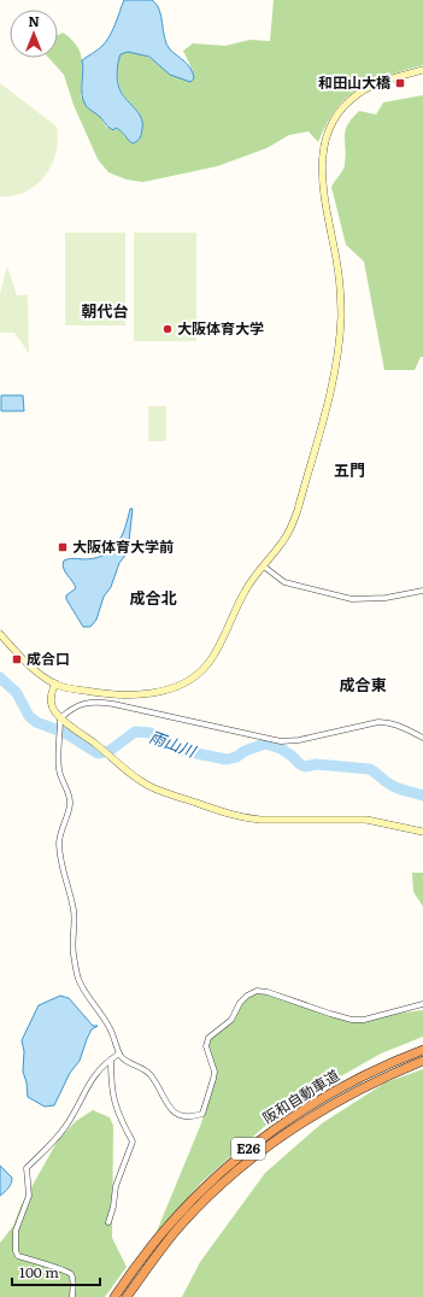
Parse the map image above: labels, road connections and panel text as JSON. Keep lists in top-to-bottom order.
{
  "streets": {
    "highway": ["阪和自動車道", "E26"]
  },
  "districts": [
    "朝代台",
    "五門",
    "成合北",
    "成合東"
  ],
  "water": ["雨山川"],
  "places": {
    "transit": ["和田山大橋", "大阪体育大学前", "成合口"],
    "other": ["大阪体育大学"]
  },
  "scale_bar": "100 m",
  "north": "top"
}
